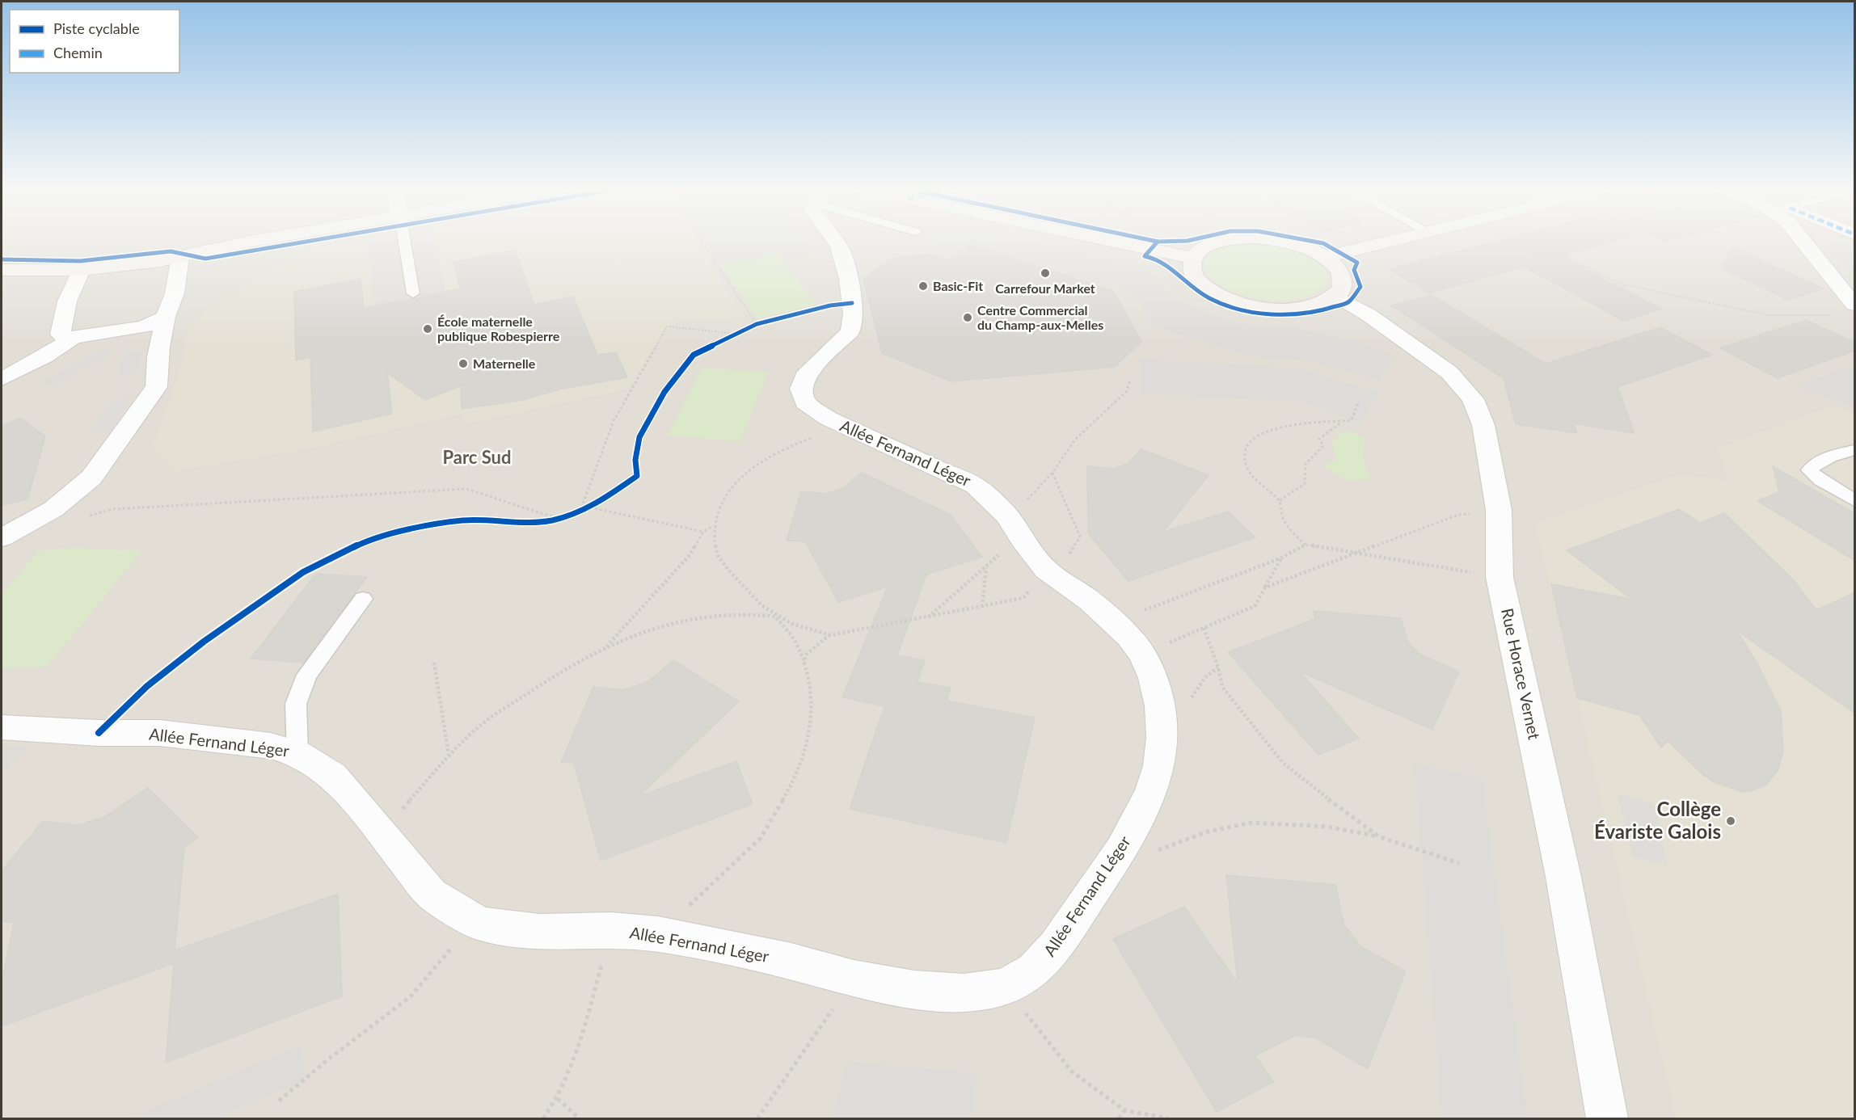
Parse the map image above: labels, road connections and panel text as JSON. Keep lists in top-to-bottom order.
{
  "streets": {
    "street": ["Allée Fernand Léger", "Rue Horace Vernet"]
  },
  "districts": ["Parc Sud"],
  "places": [
    "Carrefour Market",
    "Basic-Fit",
    "Centre Commercial du Champ-aux-Melles",
    "École maternelle publique Robespierre",
    "Maternelle",
    "Collège Évariste Galois"
  ],
  "legend": ["Piste cyclable", "Chemin"]
}
